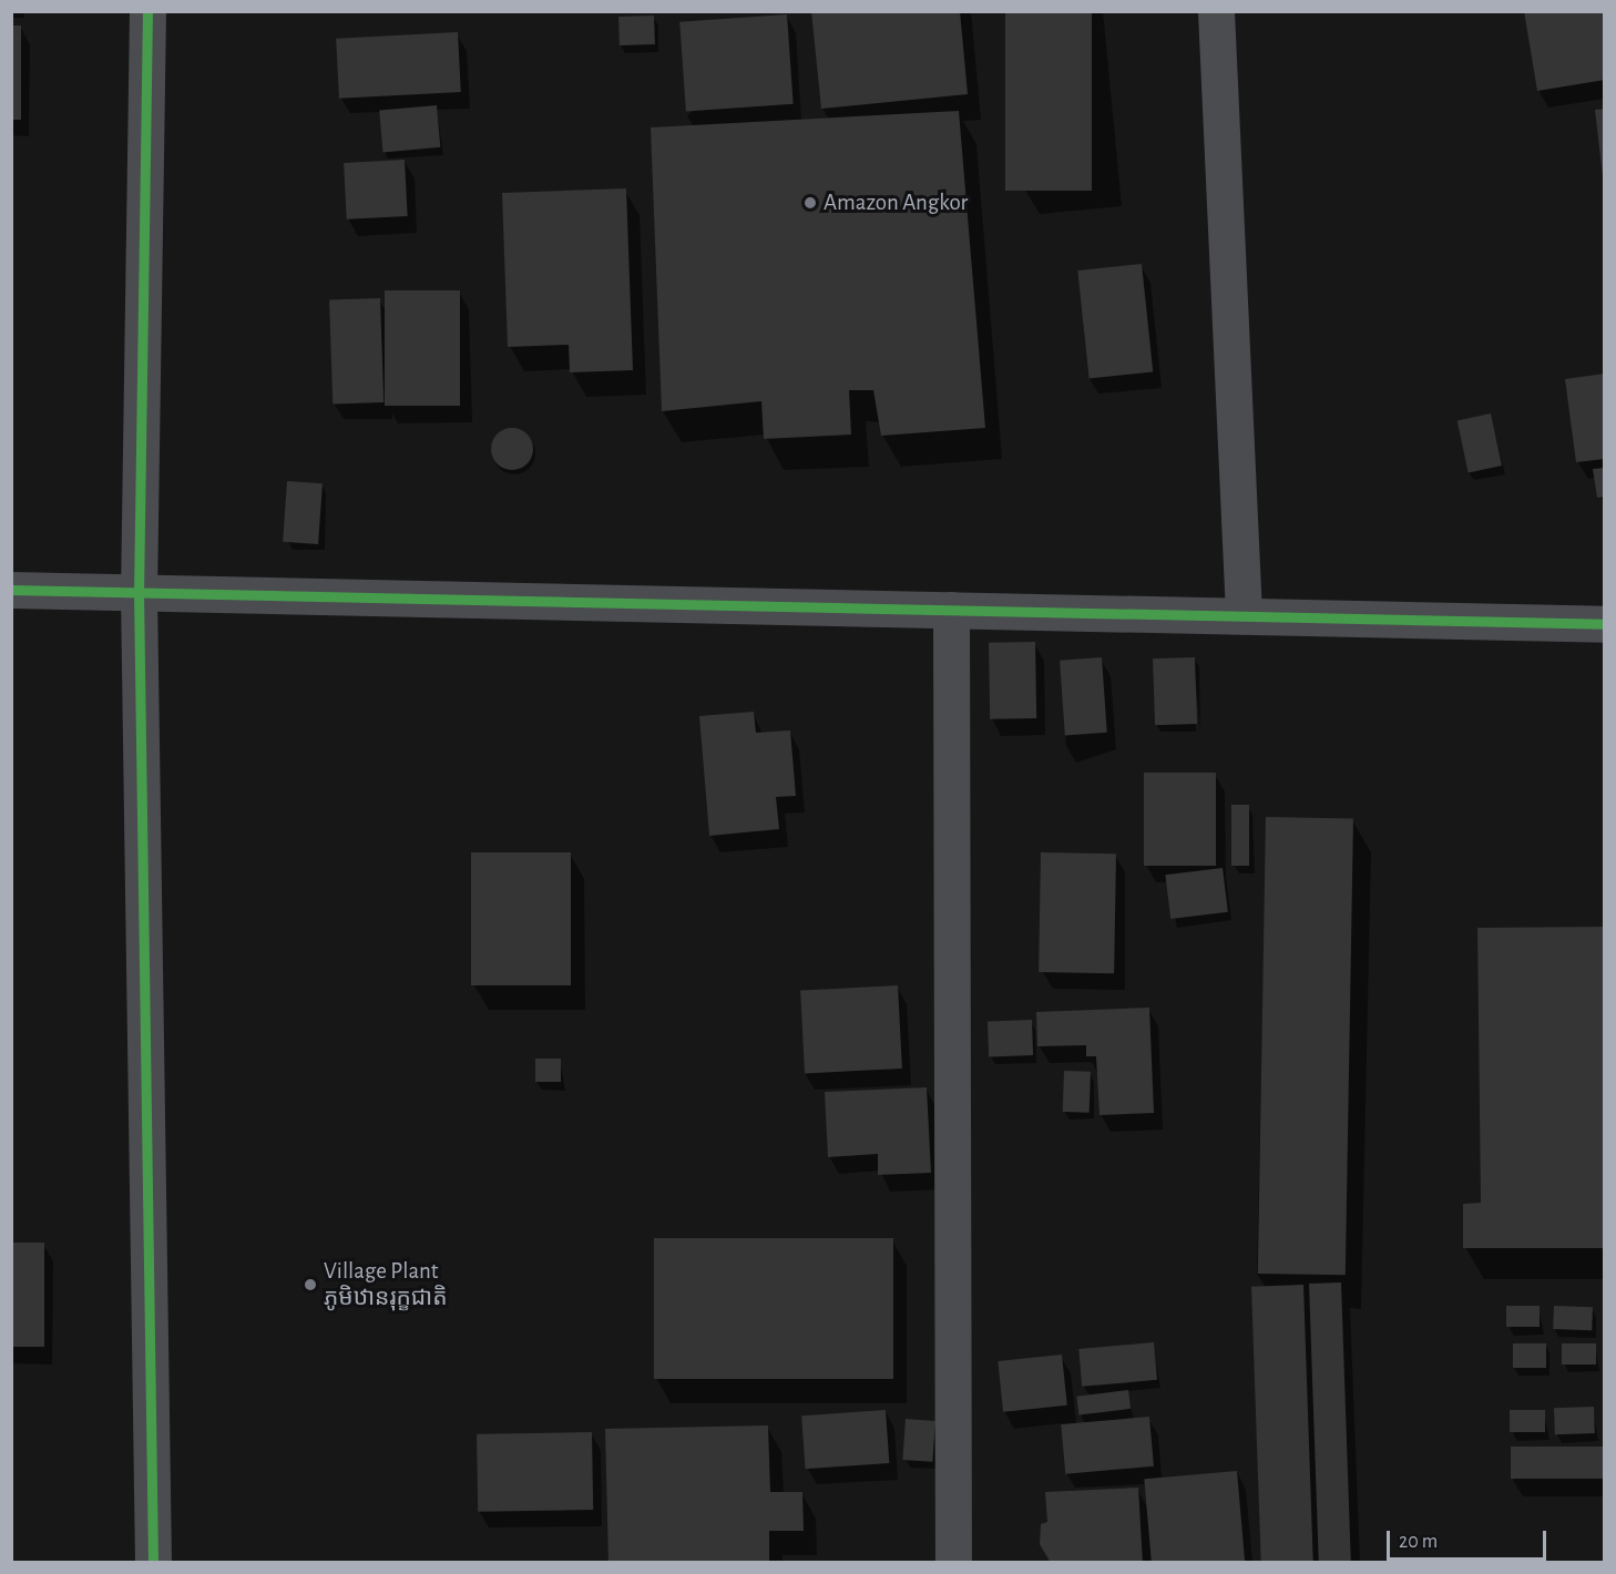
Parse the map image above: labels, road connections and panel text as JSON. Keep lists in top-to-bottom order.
{
  "places": ["Amazon Angkor", "Village Plant ភូមិឋានរុក្ខជាតិ"],
  "scale_bar": "20 m"
}
